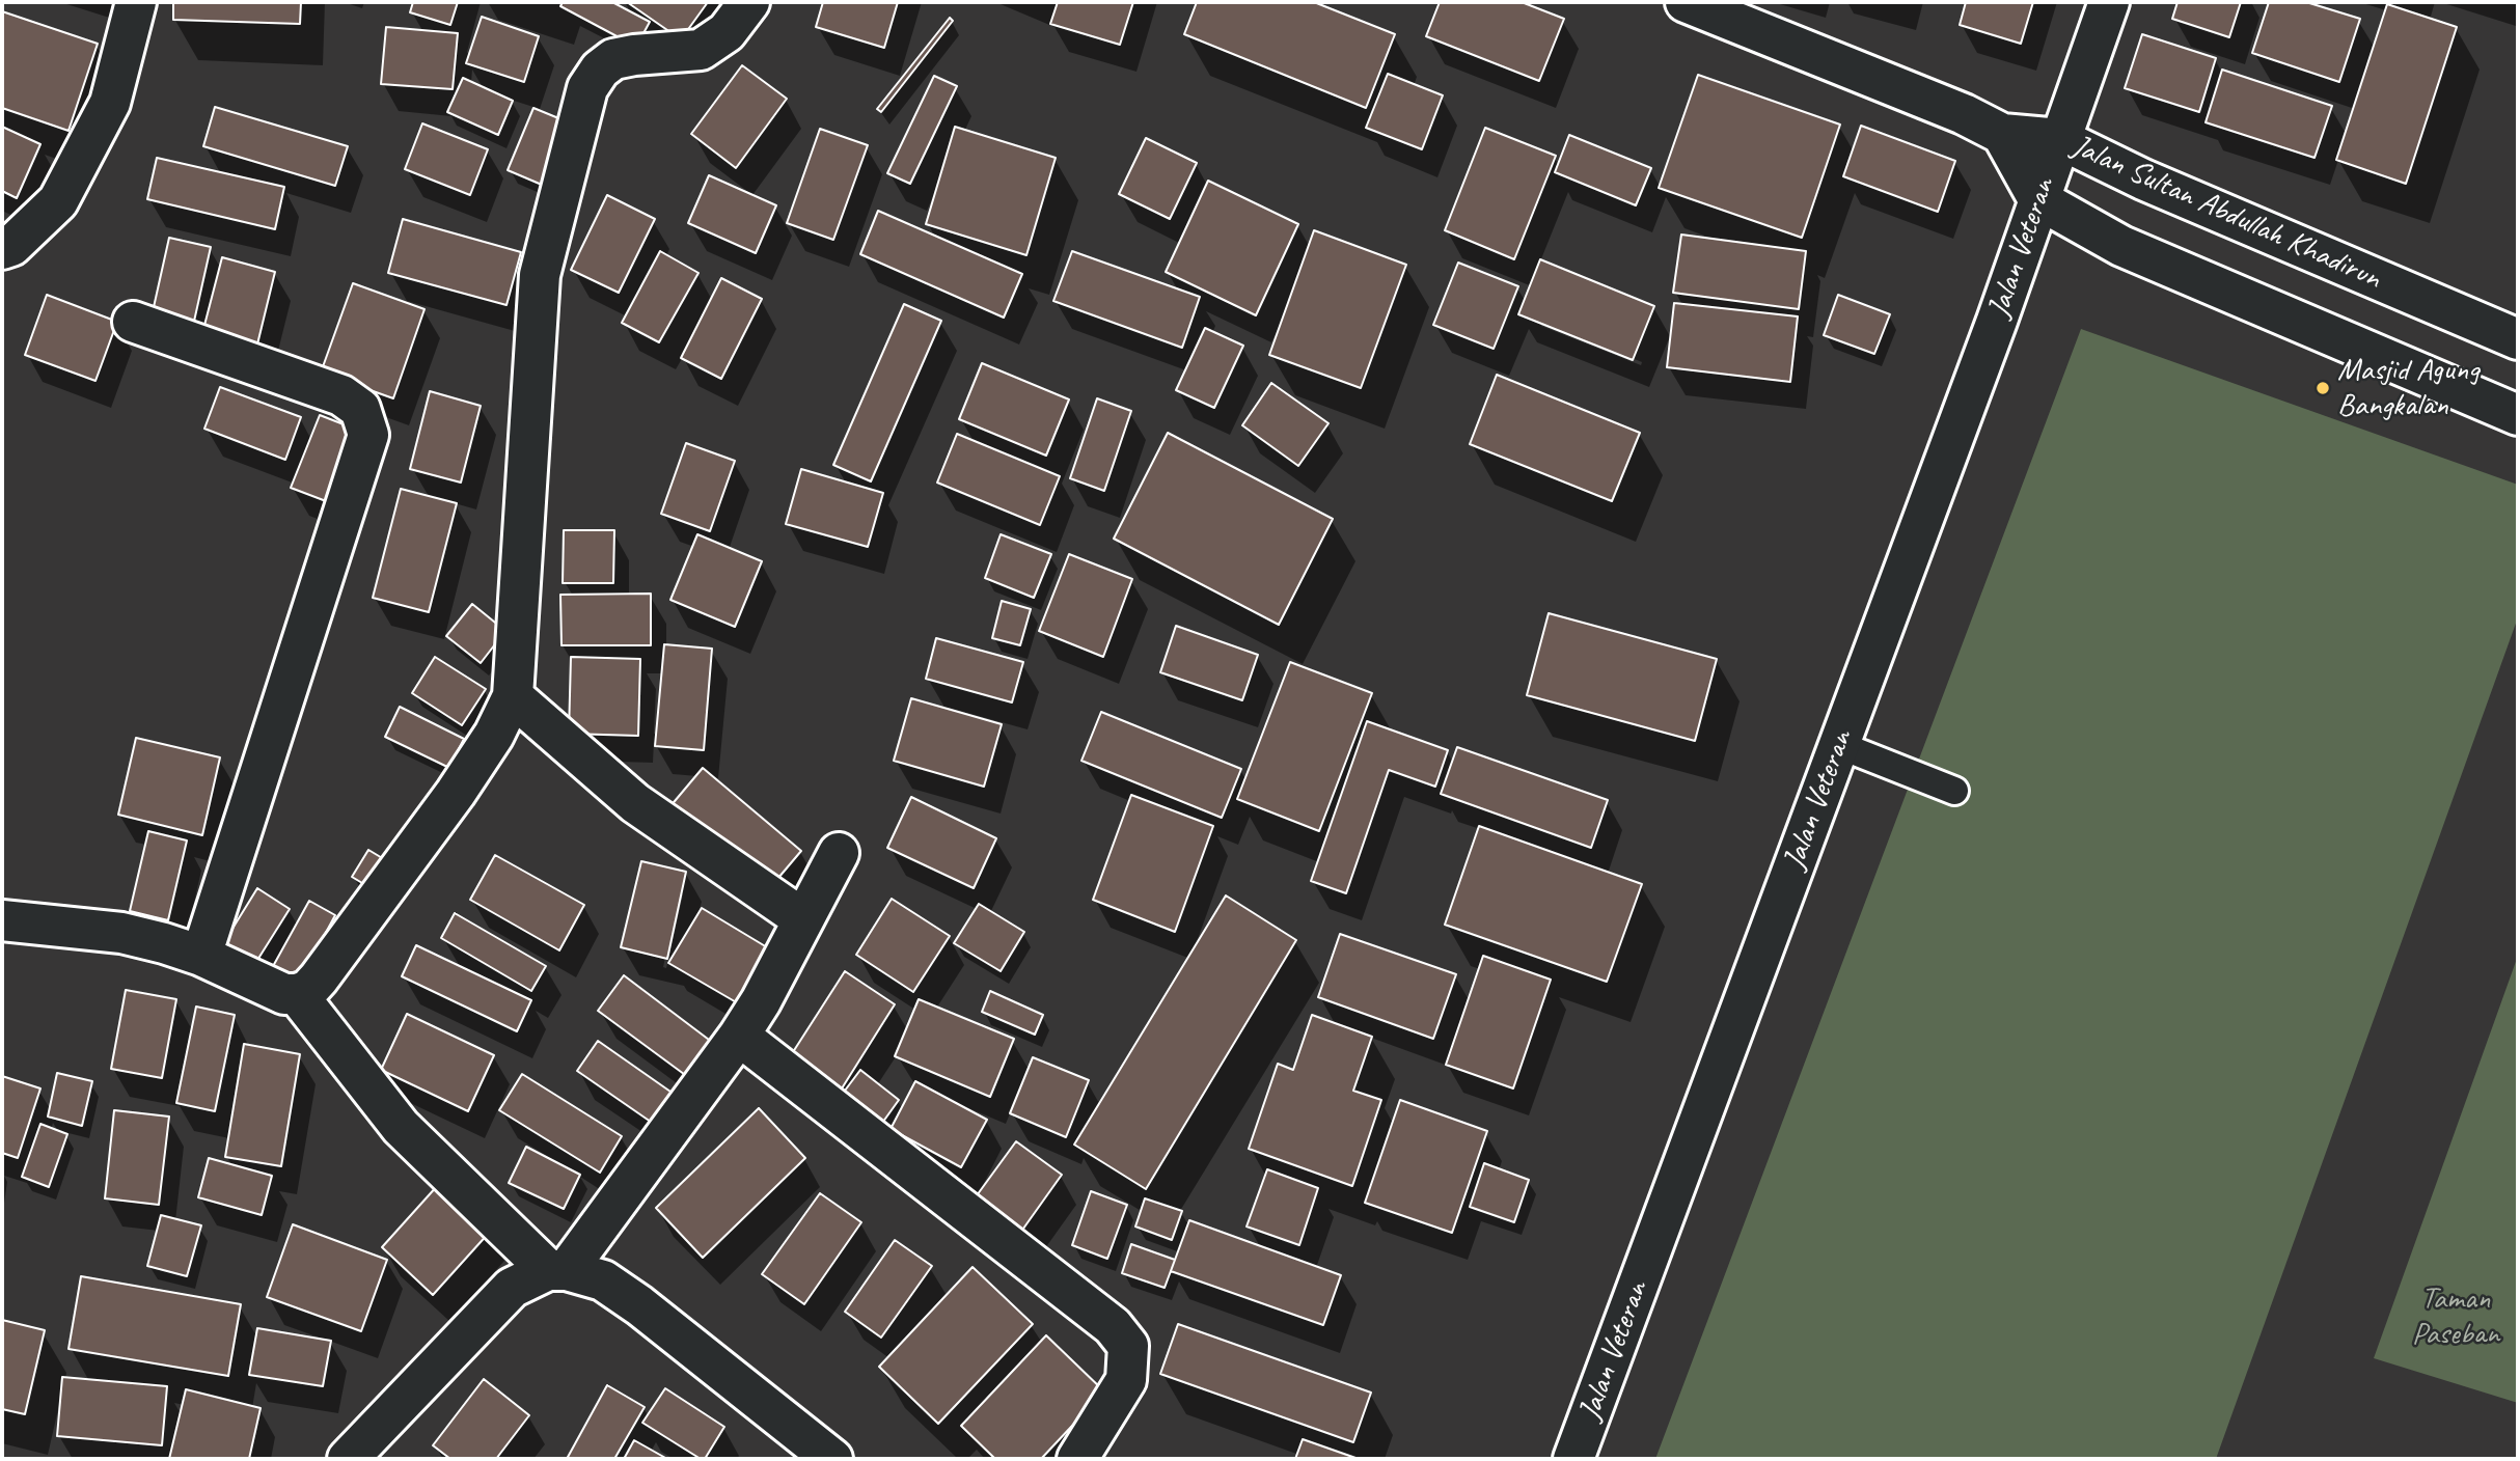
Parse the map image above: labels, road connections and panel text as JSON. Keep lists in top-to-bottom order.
{
  "streets": {
    "street": ["Jalan Sultan Abdullah Khadirun", "Jalan Veteran"]
  },
  "crossings": [
    ["Jalan Sultan Abdullah Khadirun", "Jalan Veteran"]
  ],
  "parks": ["Taman Paseban"],
  "places": ["Masjid Agung Bangkalan"]
}
